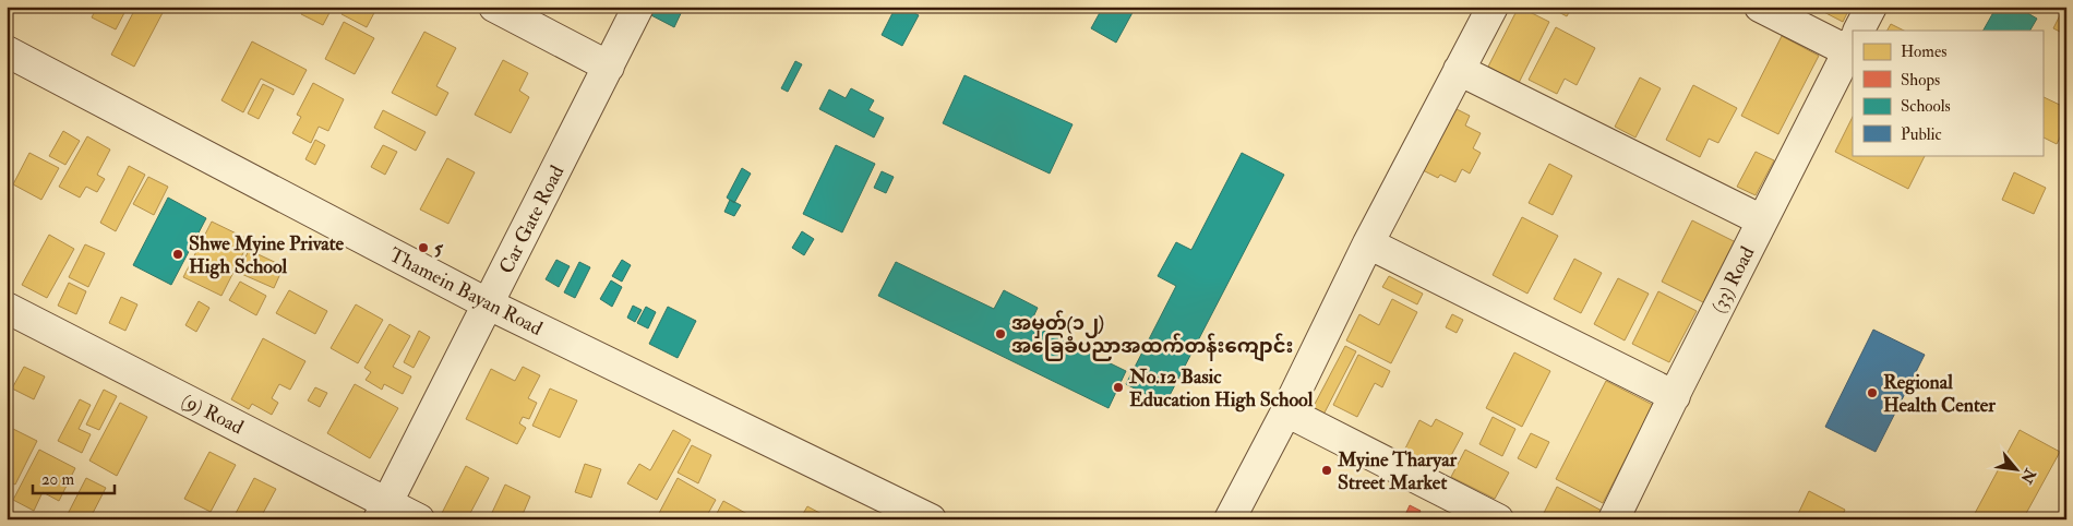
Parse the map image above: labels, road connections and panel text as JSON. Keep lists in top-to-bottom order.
{
  "streets": {
    "street": [
      "Car Gate Road",
      "(33) Road",
      "Thamein Bayan Road",
      "(9) Road"
    ]
  },
  "crossings": [
    ["Car Gate Road", "Thamein Bayan Road"],
    ["Car Gate Road", "(9) Road"]
  ],
  "places": [
    "5",
    "Shwe Myine Private High School",
    "အမှတ်(၁၂) အခြေခံပညာအထက်တန်းကျောင်း",
    "No.12 Basic Education High School",
    "Regional Health Center",
    "Myine Tharyar Street Market"
  ],
  "legend": [
    "Homes",
    "Shops",
    "Schools",
    "Public"
  ],
  "scale_bar": "20 m",
  "north": "bottom right"
}
